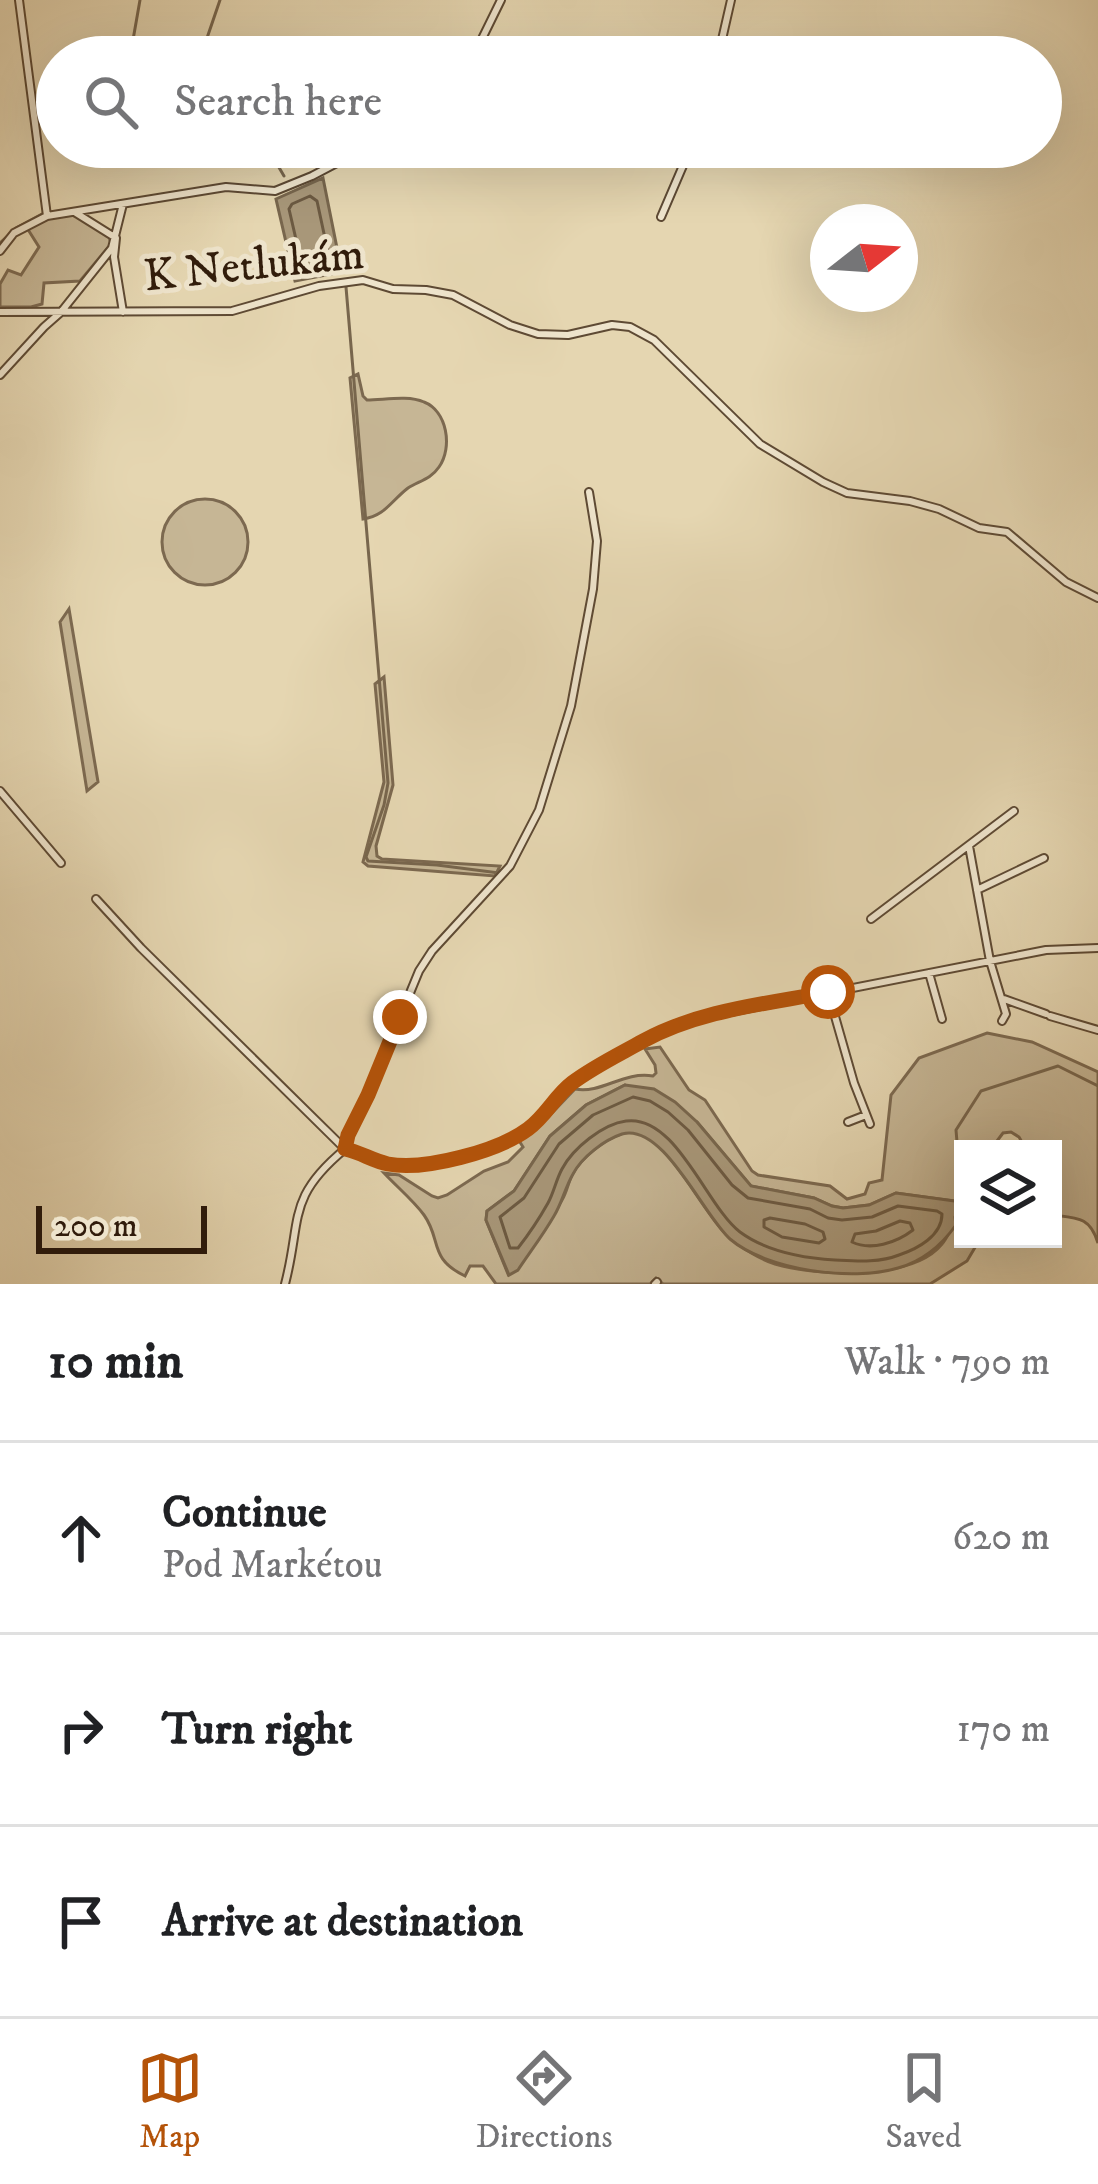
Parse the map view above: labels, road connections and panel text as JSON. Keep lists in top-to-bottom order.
{
  "streets": {
    "street": ["K Netlukám"]
  },
  "scale_bar": "200 m",
  "north": "right",
  "page": {
    "search": "Search here",
    "scale": "200 m",
    "heading": ["10 min", "Walk · 790 m"],
    "list": [
      ["Continue", "Pod Markétou", "620 m"],
      ["Turn right", "170 m"],
      "Arrive at destination"
    ],
    "nav": ["Map", "Directions", "Saved"]
  }
}
